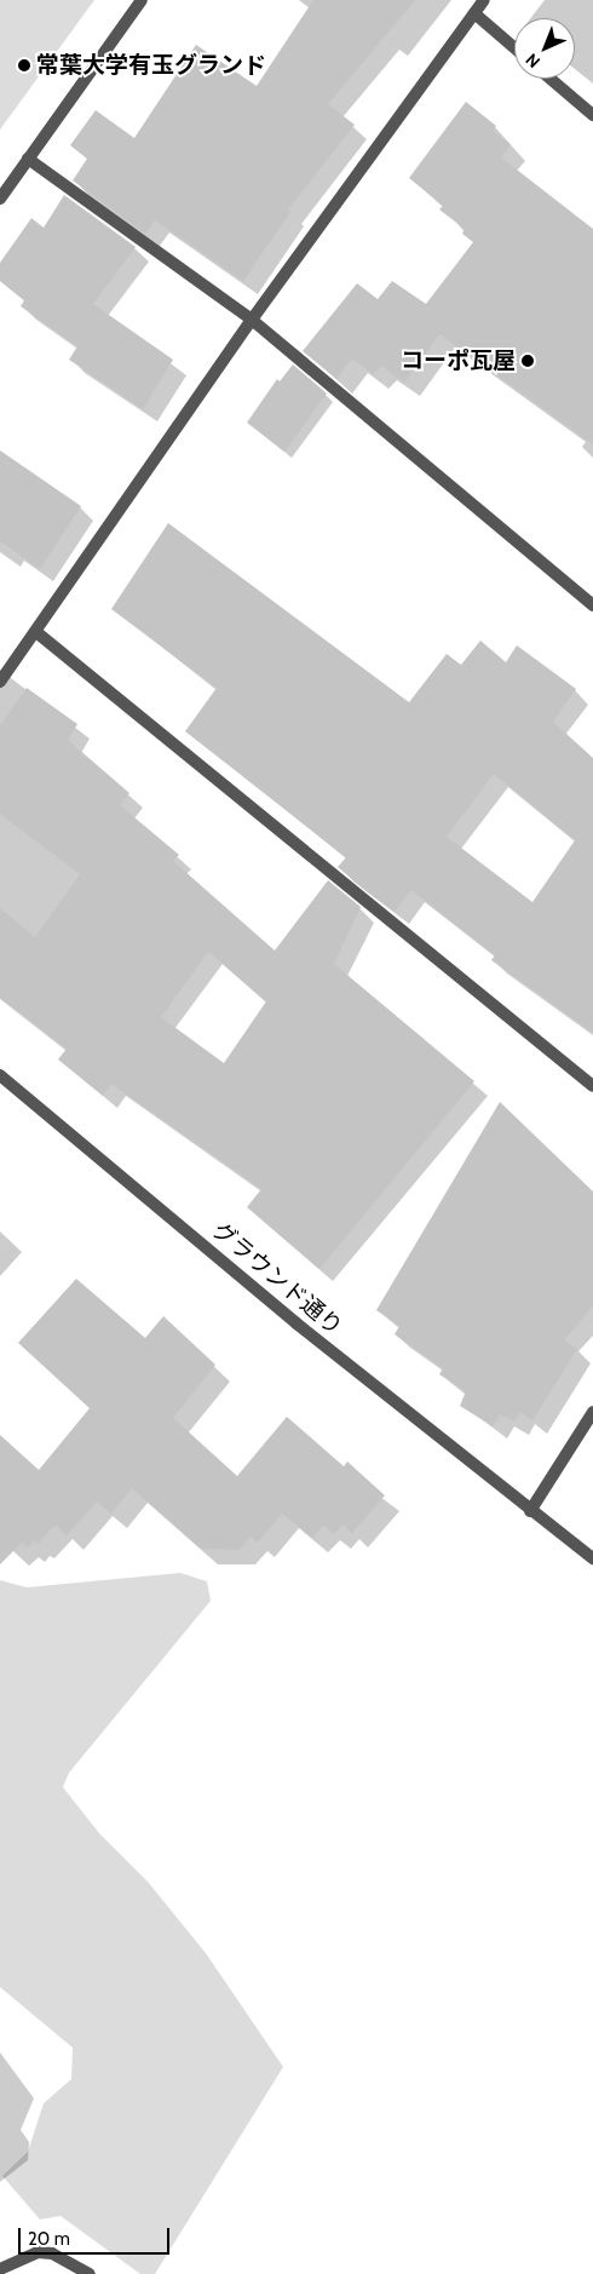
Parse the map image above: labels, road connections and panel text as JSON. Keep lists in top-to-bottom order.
{
  "streets": {
    "street": ["グラウンド通り"]
  },
  "places": ["常葉大学有玉グランド", "コーポ瓦屋"],
  "scale_bar": "20 m",
  "north": "bottom left"
}
